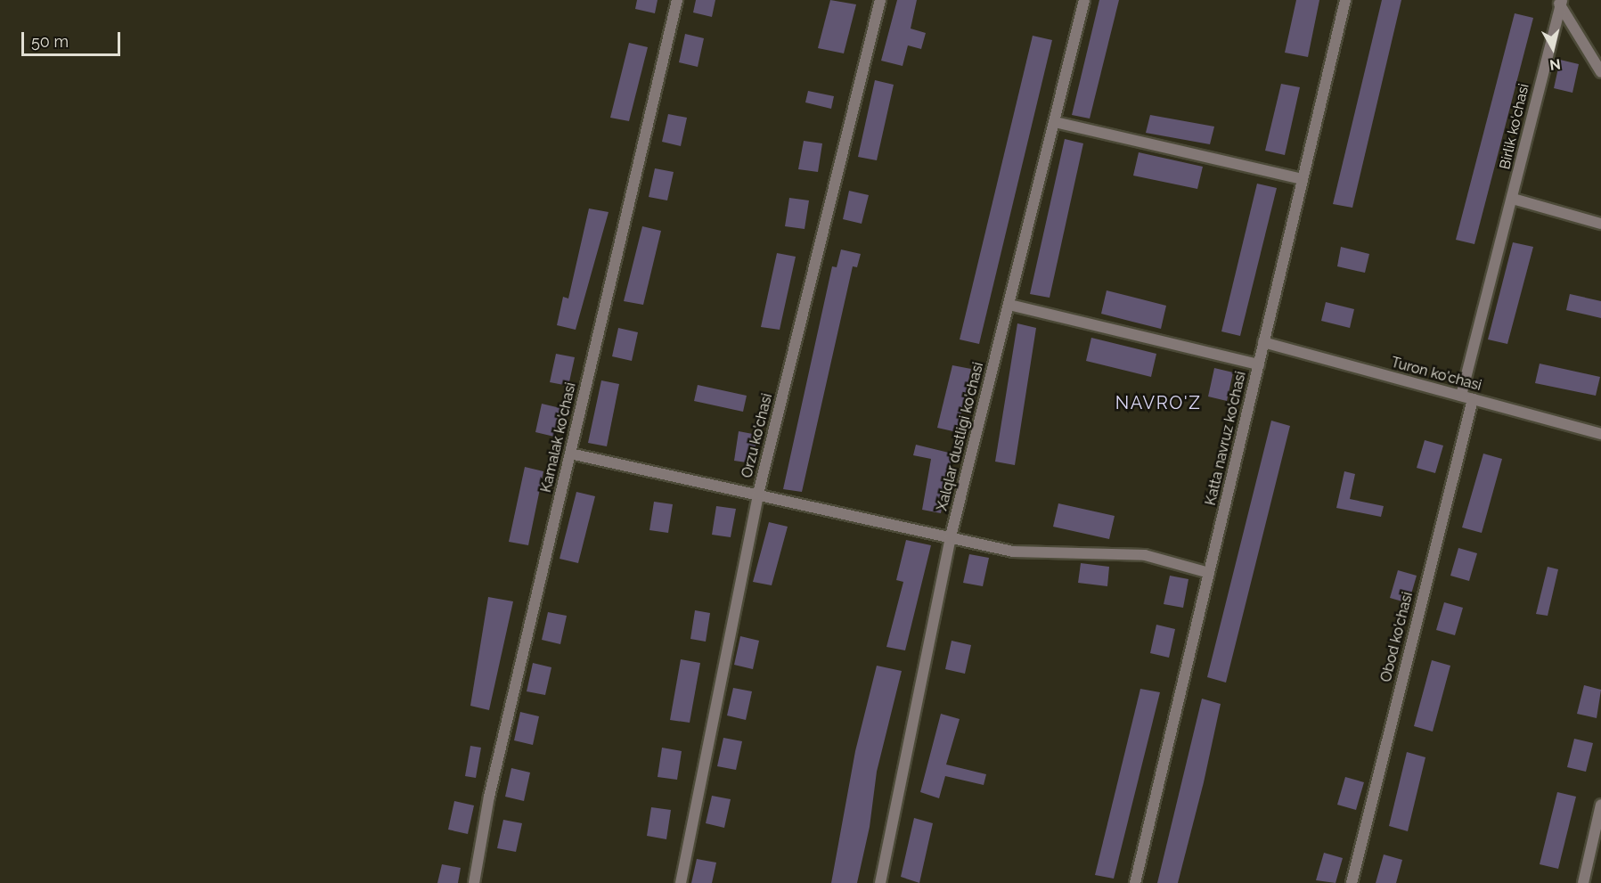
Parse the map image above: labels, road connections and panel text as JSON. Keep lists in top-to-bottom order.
{
  "streets": {
    "street": [
      "Birlik ko'chasi",
      "Turon ko'chasi",
      "Orzu ko'chasi",
      "Xalqlar dustligi ko'chasi",
      "Kamalak ko'chasi",
      "Katta navruz ko'chasi",
      "Obod ko'chasi"
    ]
  },
  "crossings": [
    ["Birlik ko'chasi", "Turon ko'chasi"],
    ["Turon ko'chasi", "Katta navruz ko'chasi"],
    ["Turon ko'chasi", "Obod ko'chasi"]
  ],
  "districts": ["NAVRO'Z"],
  "scale_bar": "50 m",
  "north": "bottom"
}
